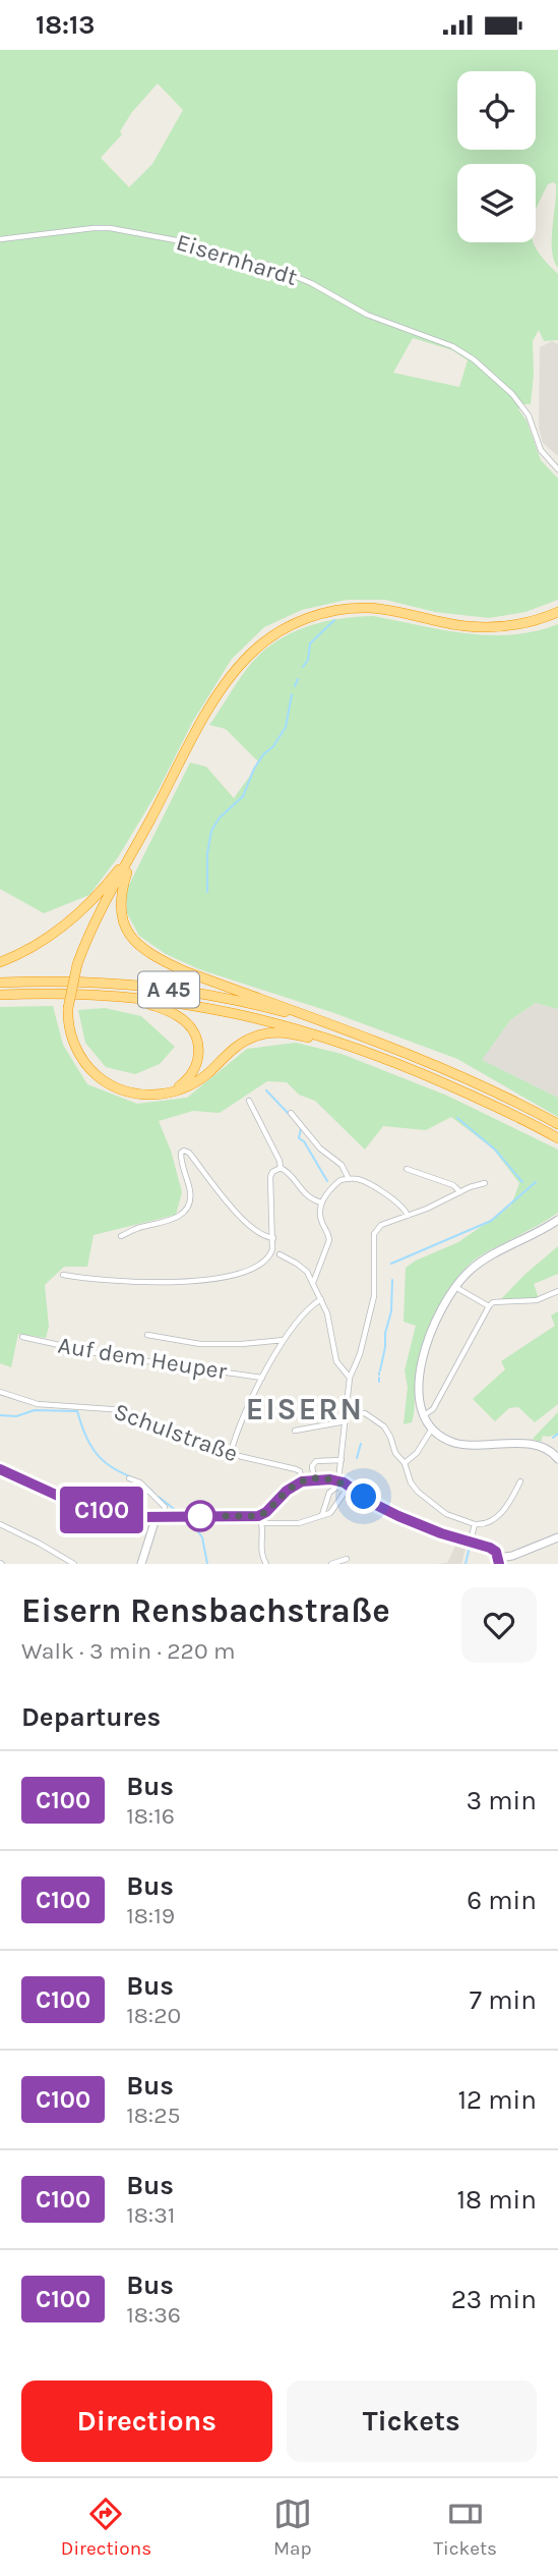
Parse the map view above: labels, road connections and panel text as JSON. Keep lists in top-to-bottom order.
{
  "streets": {
    "highway": ["A 45"],
    "street": ["Eisernhardt", "Auf dem Heuper", "Schulstraße"]
  },
  "districts": ["EISERN"],
  "lines": ["bus line C100"],
  "page": {
    "status": "18:13",
    "on_map": "C100",
    "heading": [
      ["Eisern Rensbachstraße", "Walk · 3 min · 220 m"],
      "Departures"
    ],
    "list": [
      {
        "mark": "C100",
        "name": "Bus",
        "note": "18:16",
        "value": "3 min"
      },
      {
        "mark": "C100",
        "name": "Bus",
        "note": "18:19",
        "value": "6 min"
      },
      {
        "mark": "C100",
        "name": "Bus",
        "note": "18:20",
        "value": "7 min"
      },
      {
        "mark": "C100",
        "name": "Bus",
        "note": "18:25",
        "value": "12 min"
      },
      {
        "mark": "C100",
        "name": "Bus",
        "note": "18:31",
        "value": "18 min"
      },
      {
        "mark": "C100",
        "name": "Bus",
        "note": "18:36",
        "value": "23 min"
      }
    ],
    "buttons": ["Directions", "Tickets"],
    "tabs": ["Directions", "Map", "Tickets"]
  }
}
